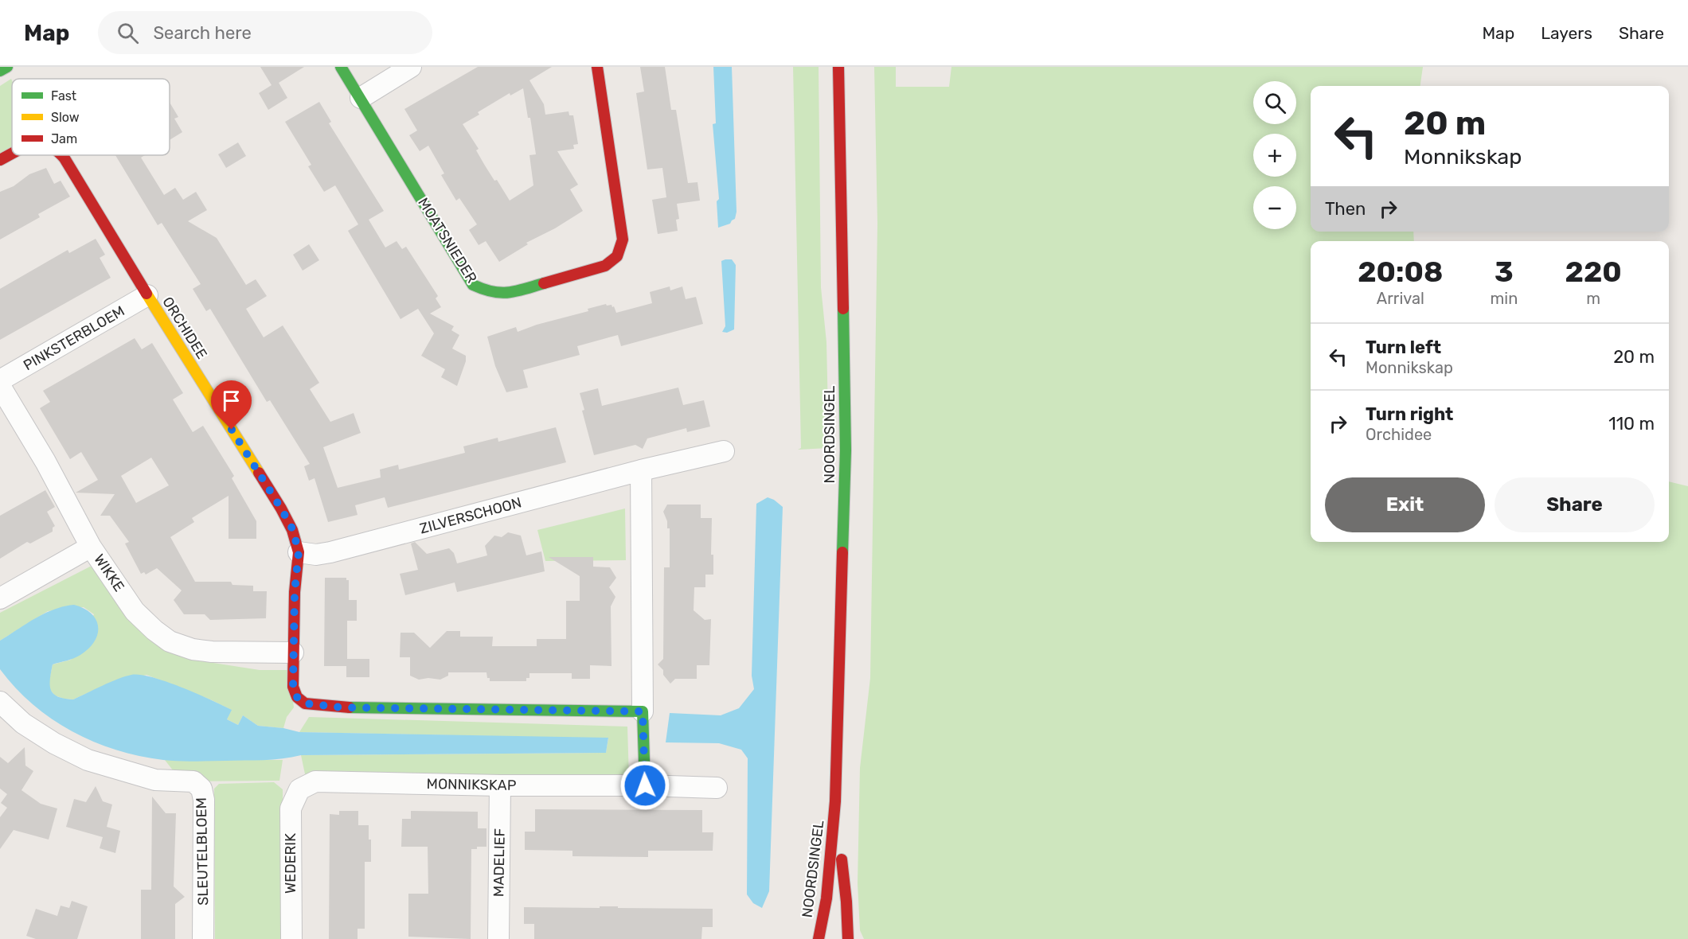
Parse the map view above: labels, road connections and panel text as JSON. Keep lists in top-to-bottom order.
{
  "streets": {
    "street": [
      "MOATSNIEDER",
      "ORCHIDEE",
      "PINKSTERBLOEM",
      "NOORDSINGEL",
      "ZILVERSCHOON",
      "WIKKE",
      "MONNIKSKAP",
      "SLEUTELBLOEM",
      "MADELIEF",
      "WEDERIK"
    ]
  },
  "crossings": [
    ["ORCHIDEE", "PINKSTERBLOEM"],
    ["ORCHIDEE", "ZILVERSCHOON"],
    ["ORCHIDEE", "WIKKE"],
    ["MONNIKSKAP", "MADELIEF"],
    ["MONNIKSKAP", "WEDERIK"]
  ],
  "legend": ["Fast", "Slow", "Jam"],
  "page": {
    "header": "Map",
    "search": "Search here",
    "nav": ["Map", "Layers", "Share"],
    "map_buttons": ["+", "−"],
    "turn": ["20 m", "Monnikskap"],
    "then": "Then",
    "eta": [
      "20:08",
      "Arrival",
      "3",
      "min",
      "220",
      "m"
    ],
    "list": [
      {
        "name": "Turn left",
        "note": "Monnikskap",
        "value": "20 m"
      },
      {
        "name": "Turn right",
        "note": "Orchidee",
        "value": "110 m"
      }
    ],
    "buttons": ["Exit", "Share"]
  }
}
